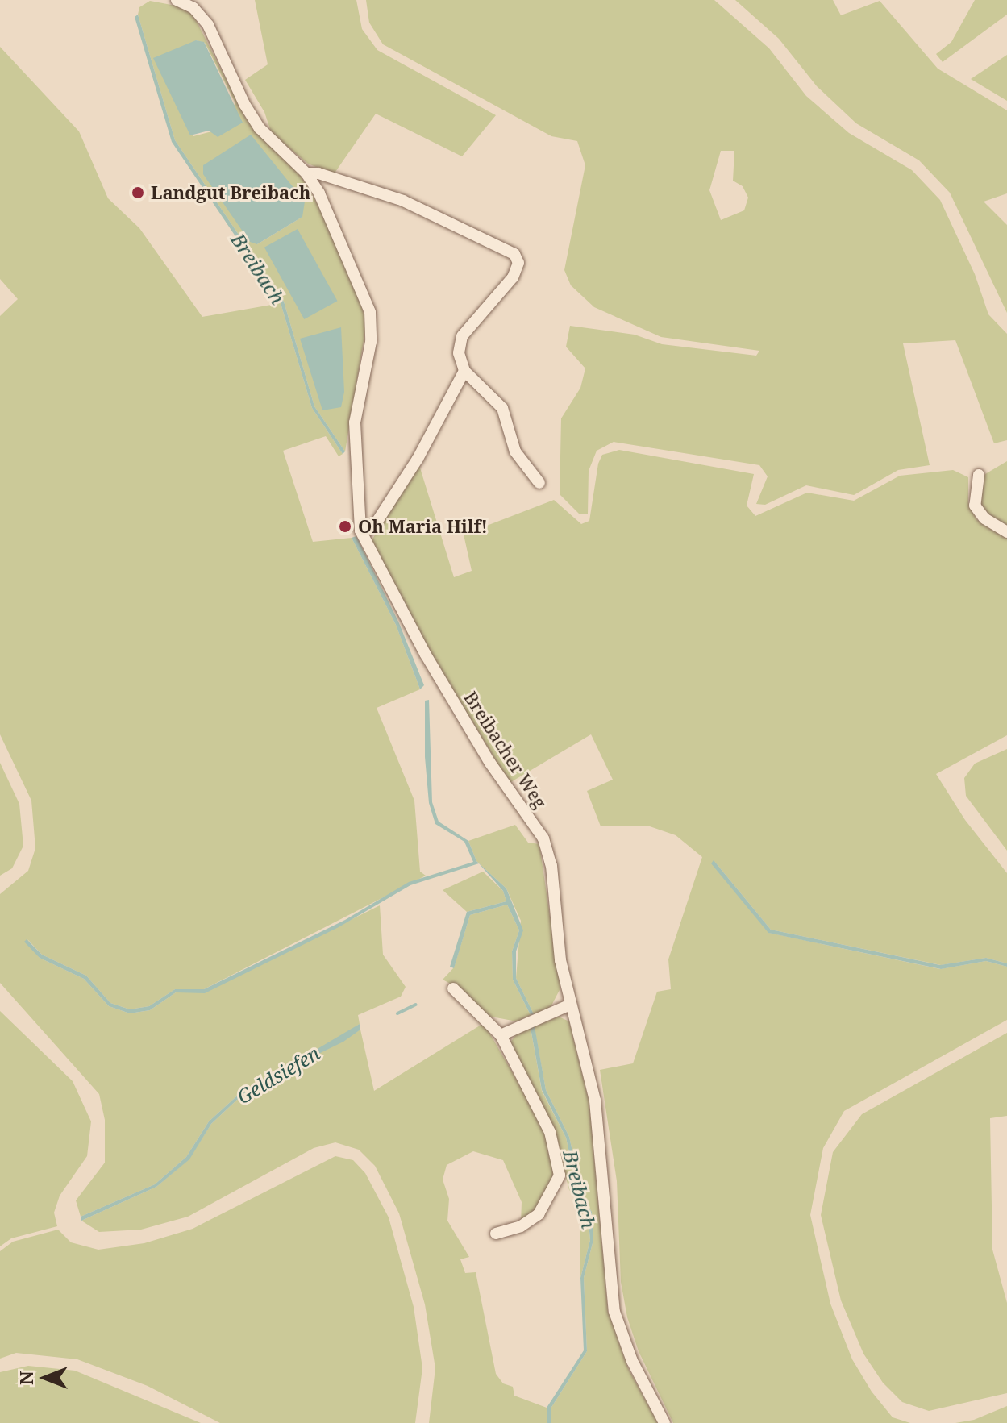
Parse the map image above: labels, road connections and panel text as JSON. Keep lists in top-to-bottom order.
{
  "streets": {
    "street": ["Breibacher Weg"]
  },
  "water": ["Breibach", "Geldsiefen"],
  "places": ["Landgut Breibach", "Oh Maria Hilf!"],
  "north": "left"
}
